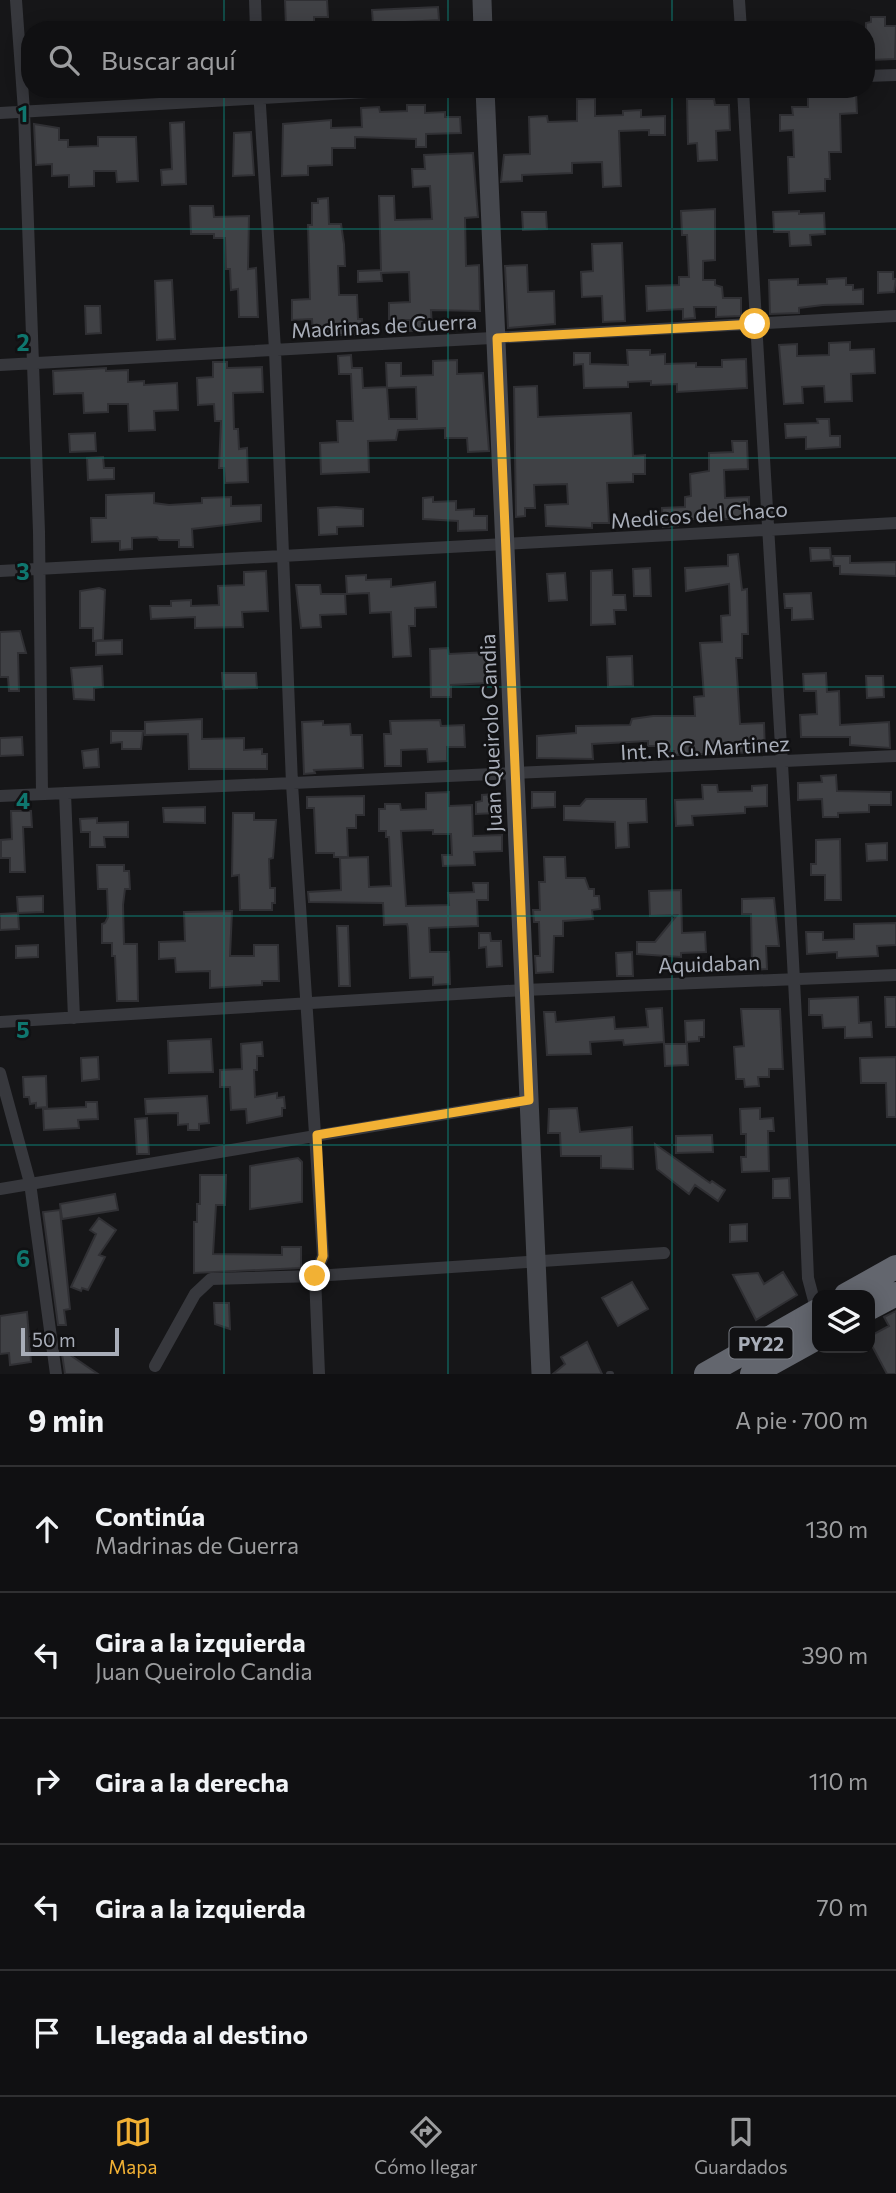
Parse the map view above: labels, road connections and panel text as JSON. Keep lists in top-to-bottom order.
{
  "streets": {
    "highway": ["PY22"],
    "street": [
      "Madrinas de Guerra",
      "Medicos del Chaco",
      "Juan Queirolo Candia",
      "Int. R. G. Martinez",
      "Aquidaban"
    ]
  },
  "crossings": [
    ["Madrinas de Guerra", "Juan Queirolo Candia"],
    ["Medicos del Chaco", "Juan Queirolo Candia"],
    ["Juan Queirolo Candia", "Int. R. G. Martinez"],
    ["Juan Queirolo Candia", "Aquidaban"]
  ],
  "scale_bar": "50 m",
  "page": {
    "search": "Buscar aquí",
    "scale": "50 m",
    "heading": ["9 min", "A pie · 700 m"],
    "list": [
      ["Continúa", "Madrinas de Guerra", "130 m"],
      ["Gira a la izquierda", "Juan Queirolo Candia", "390 m"],
      ["Gira a la derecha", "110 m"],
      ["Gira a la izquierda", "70 m"],
      "Llegada al destino"
    ],
    "nav": ["Mapa", "Cómo llegar", "Guardados"]
  },
  "grid": {
    "rows": [
      "1",
      "2",
      "3",
      "4",
      "5",
      "6"
    ]
  }
}
